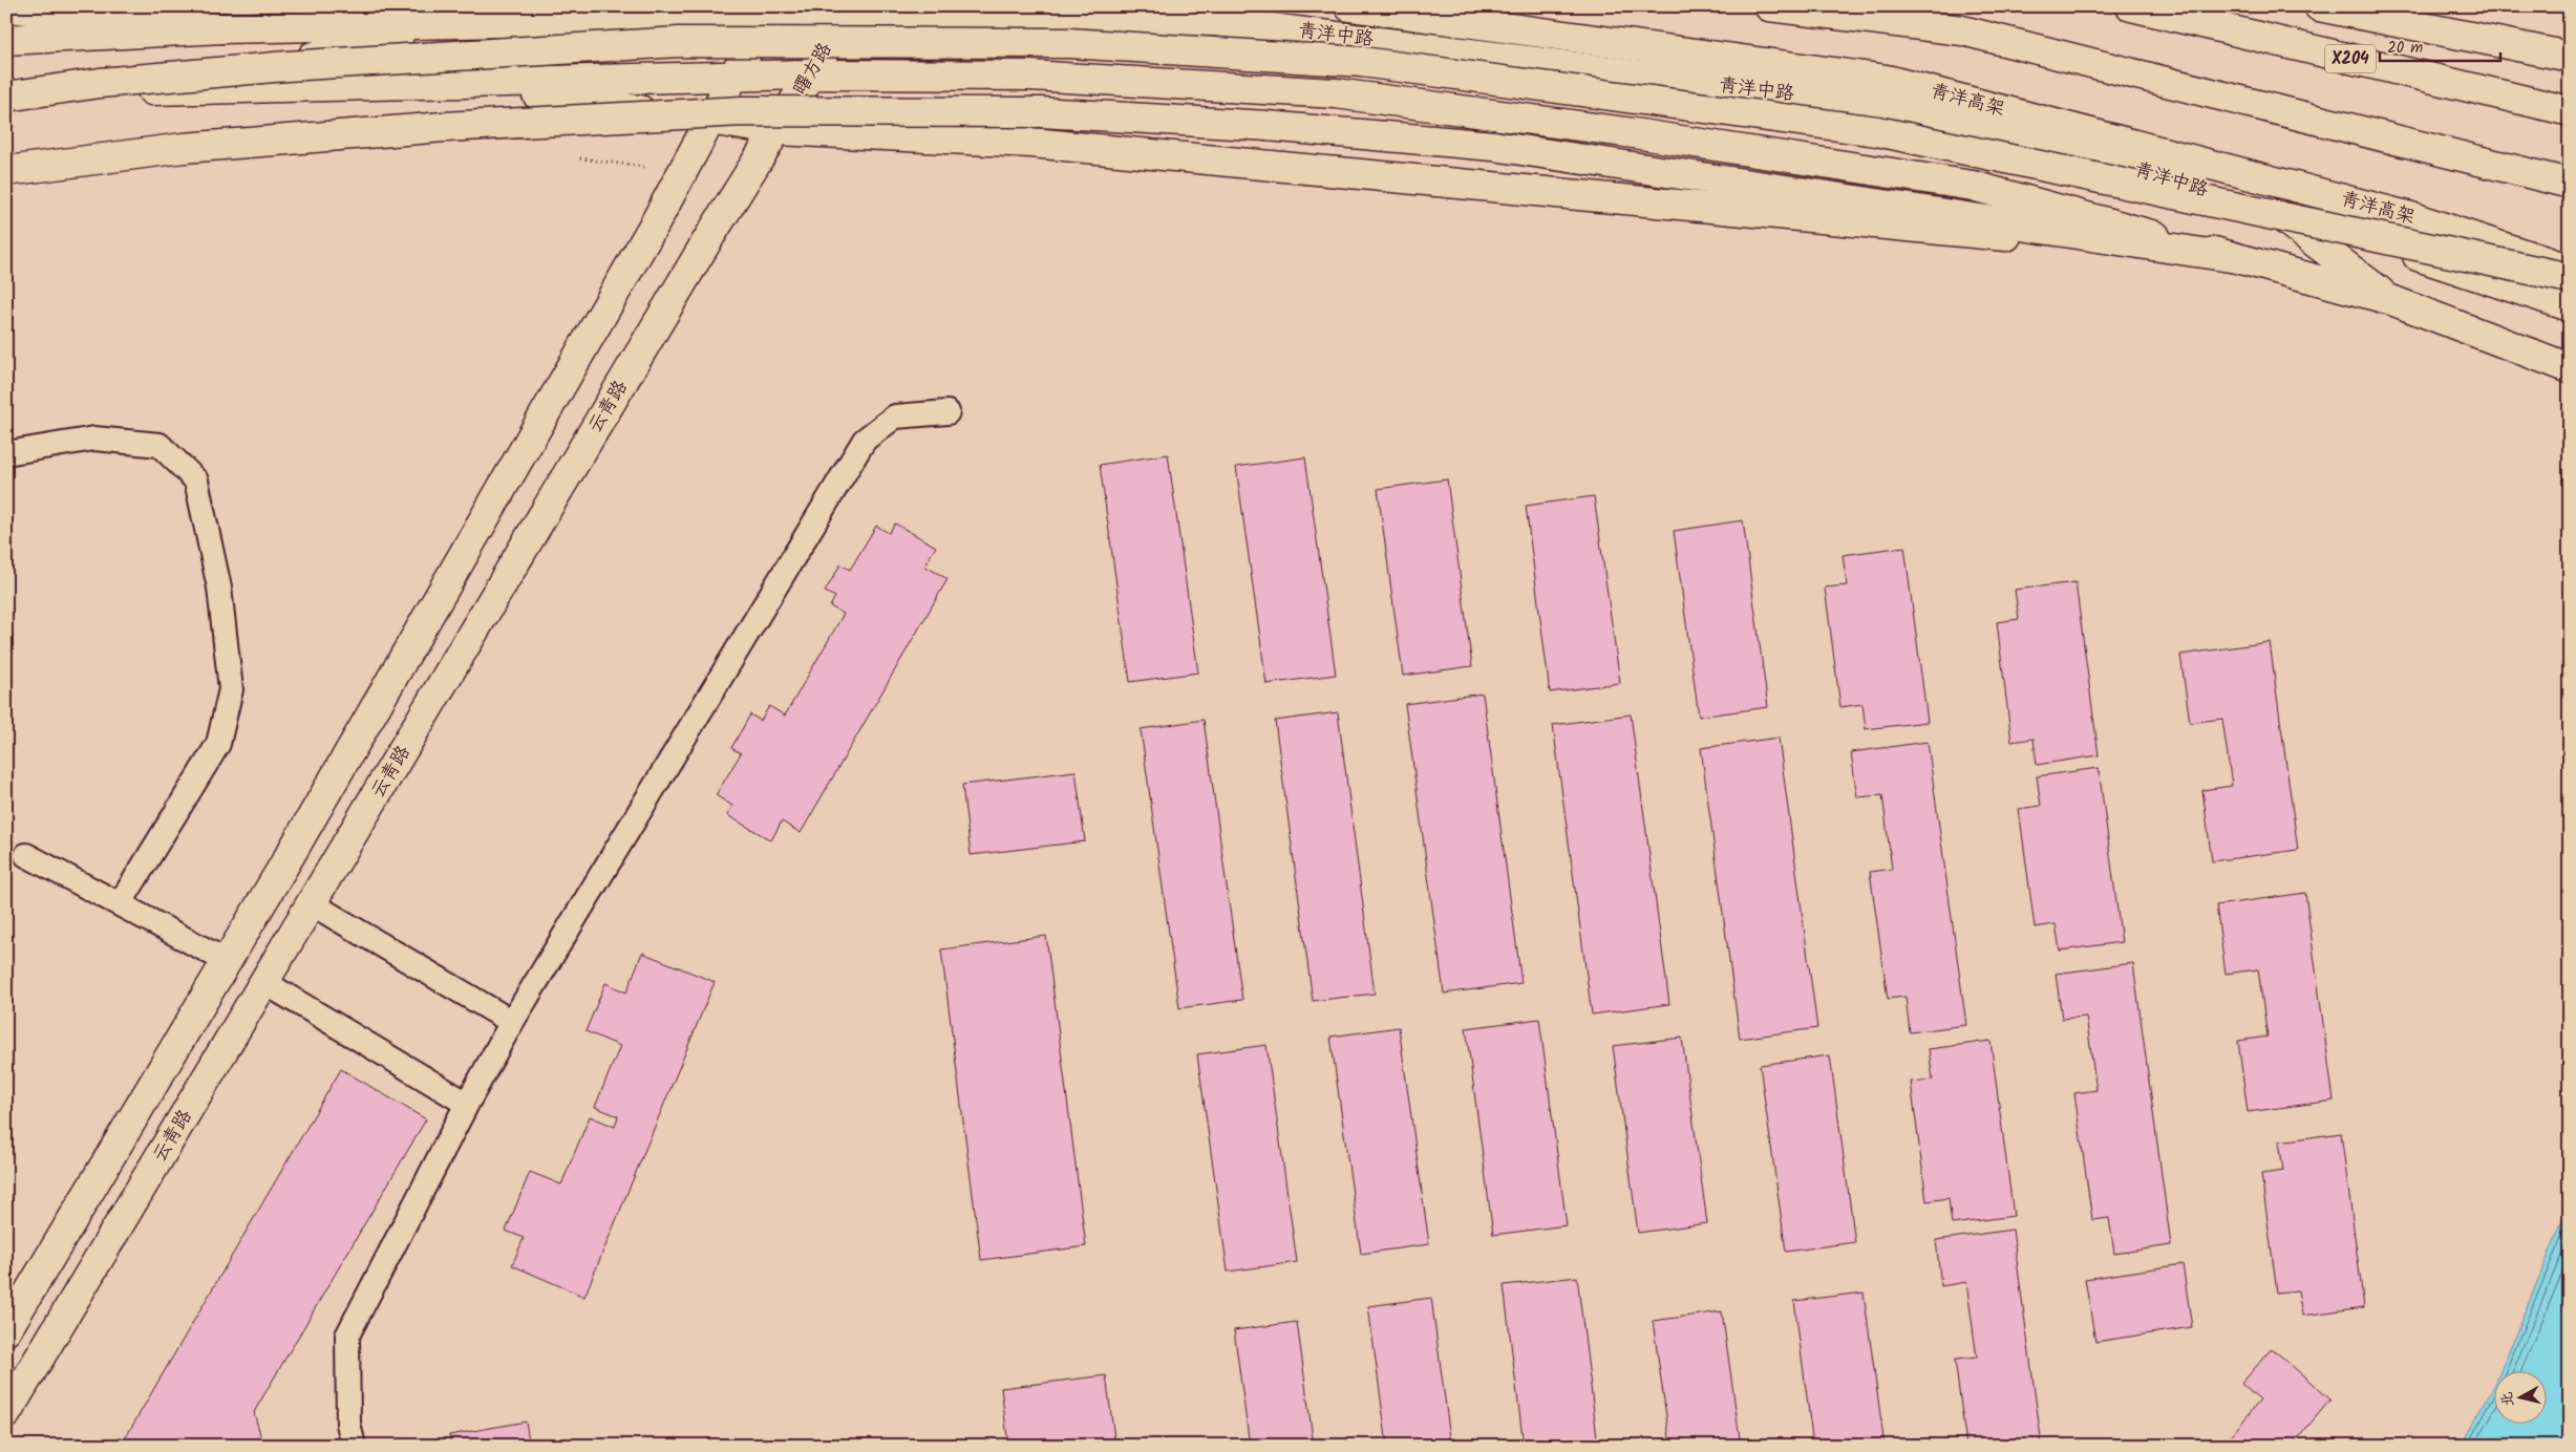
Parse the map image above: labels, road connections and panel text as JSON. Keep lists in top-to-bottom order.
{
  "streets": {
    "main road": [
      "青洋中路",
      "X204",
      "曙方路",
      "青洋高架",
      "云青路"
    ]
  },
  "crossings": [
    ["青洋中路", "曙方路"],
    ["曙方路", "云青路"]
  ],
  "scale_bar": "20 m",
  "north": "left"
}
